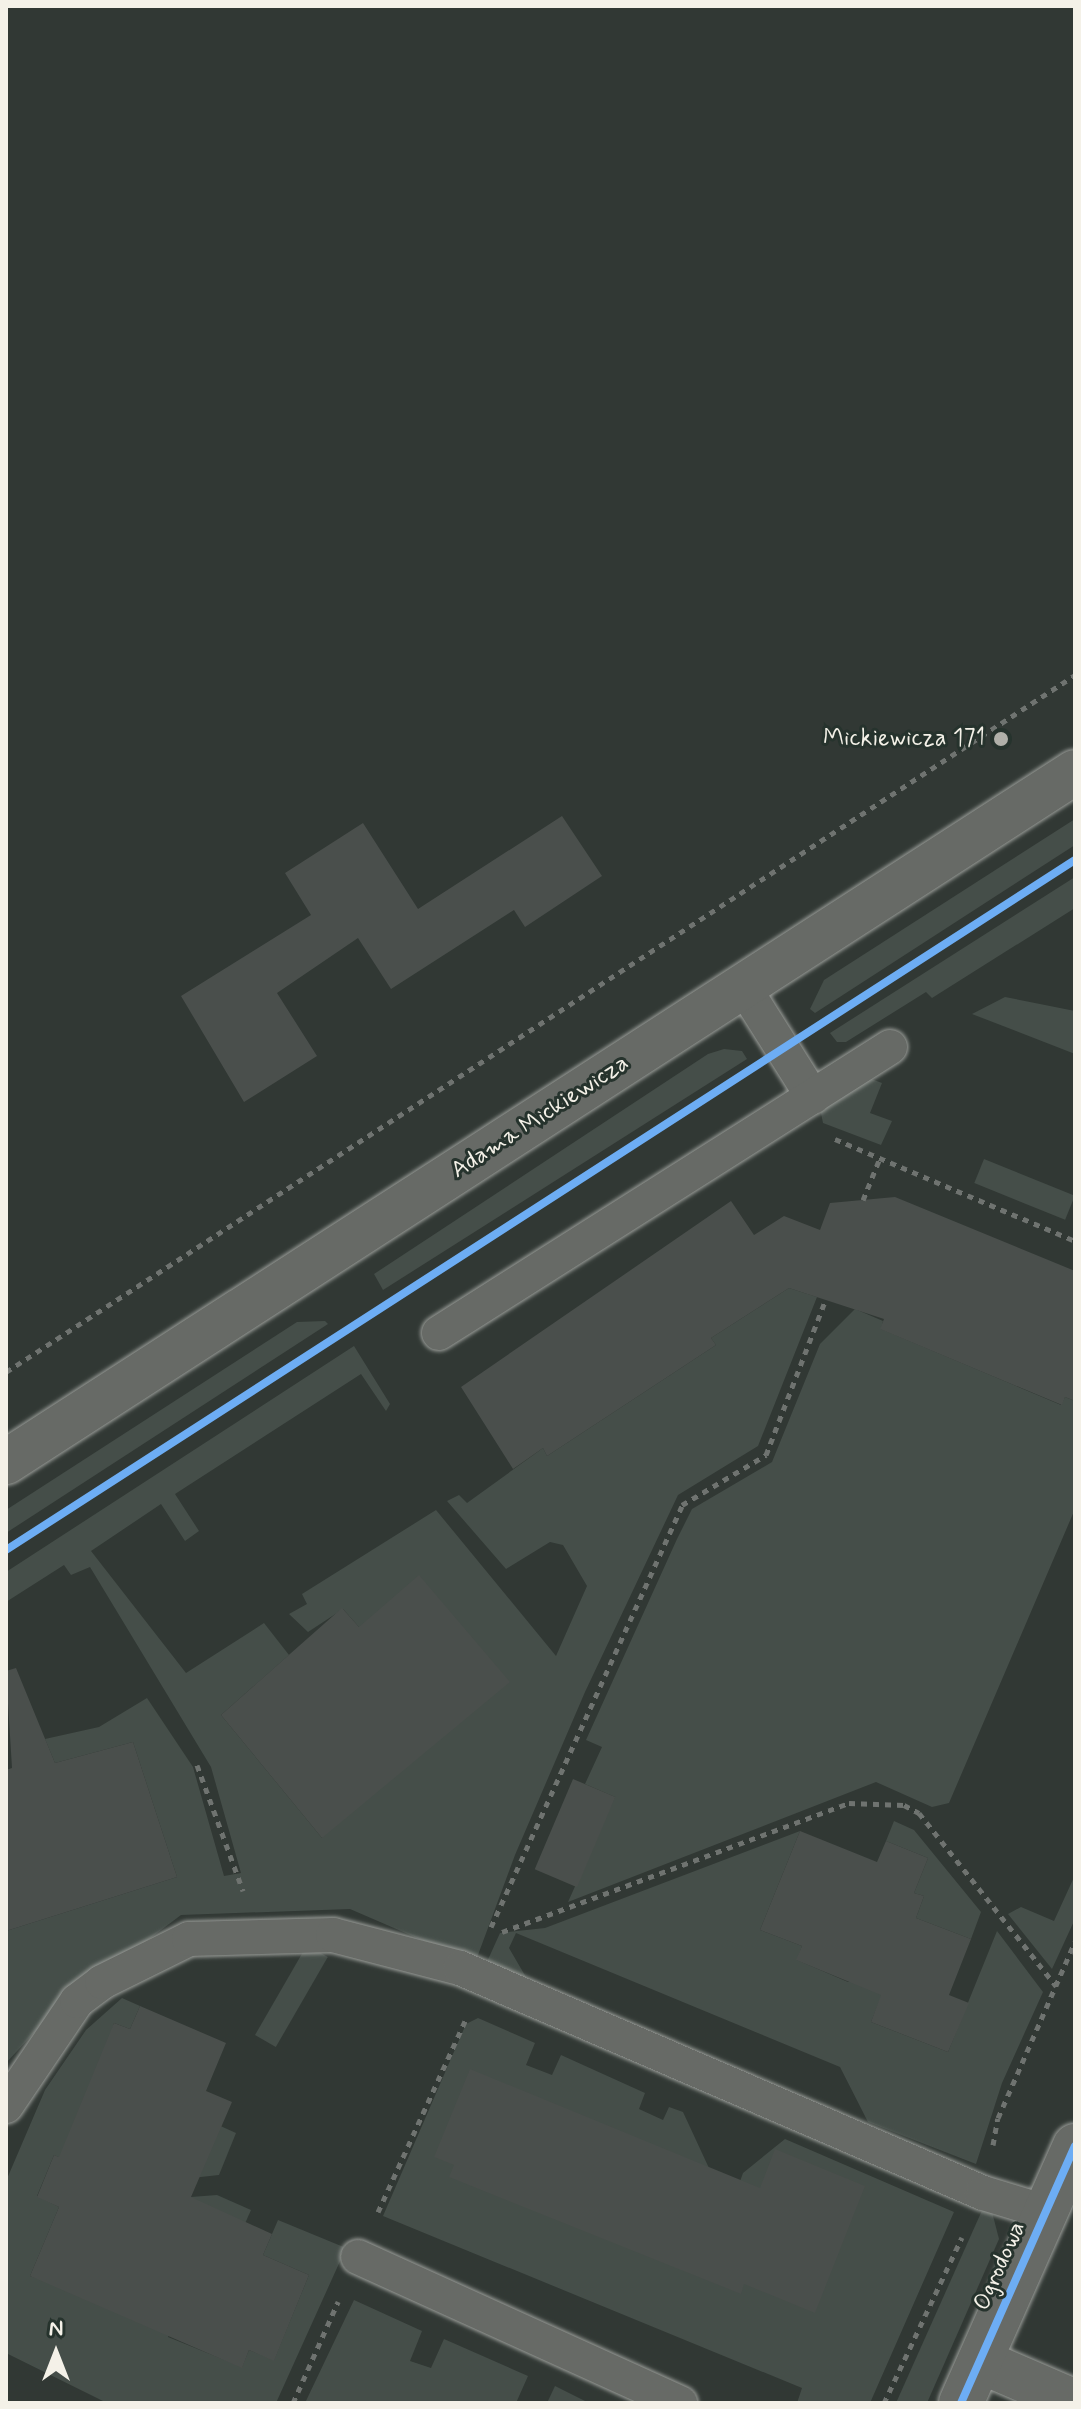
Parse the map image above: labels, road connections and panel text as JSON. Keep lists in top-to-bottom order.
{
  "streets": {
    "main road": ["Adama Mickiewicza", "Ogrodowa"]
  },
  "places": ["Mickiewicza 171"],
  "north": "top"
}
